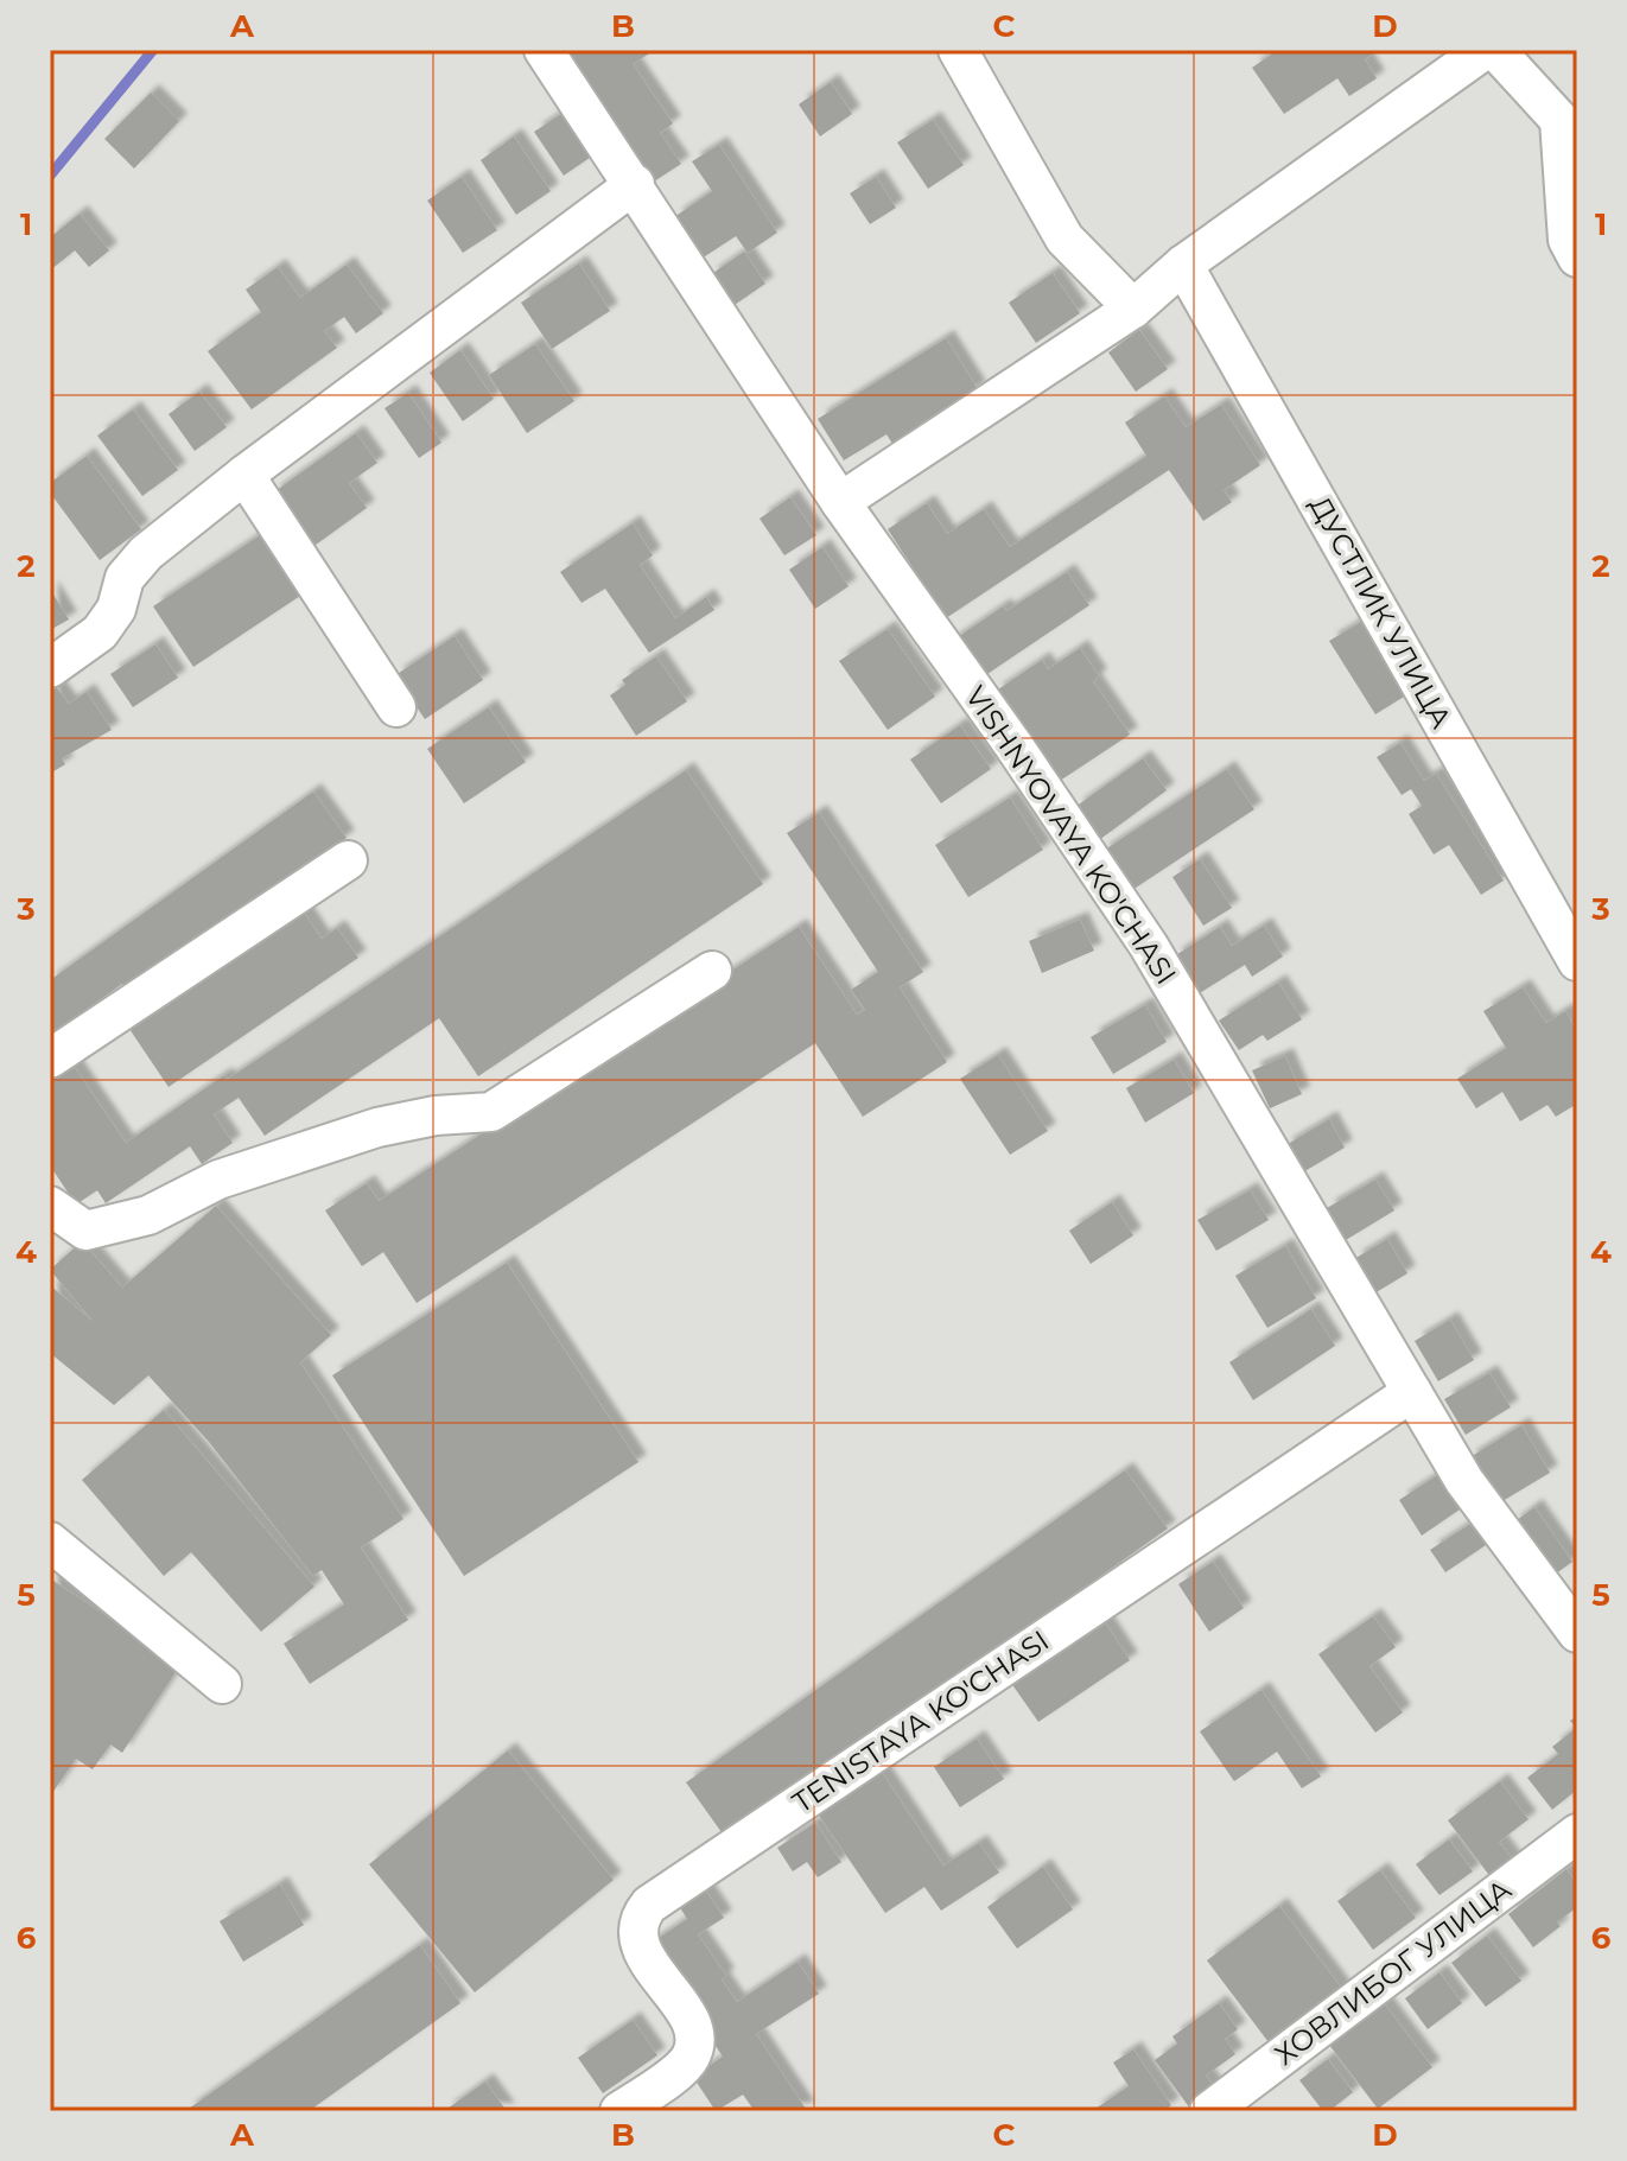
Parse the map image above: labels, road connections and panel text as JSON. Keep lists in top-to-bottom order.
{
  "streets": {
    "street": [
      "ДУСТЛИК УЛИЦА",
      "VISHNYOVAYA KO'CHASI",
      "TENISTAYA KO'CHASI",
      "ХОВЛИБОГ УЛИЦА"
    ]
  },
  "crossings": [
    ["VISHNYOVAYA KO'CHASI", "TENISTAYA KO'CHASI"]
  ],
  "grid": {
    "columns": [
      "A",
      "B",
      "C",
      "D"
    ],
    "rows": [
      "1",
      "2",
      "3",
      "4",
      "5",
      "6"
    ]
  }
}
